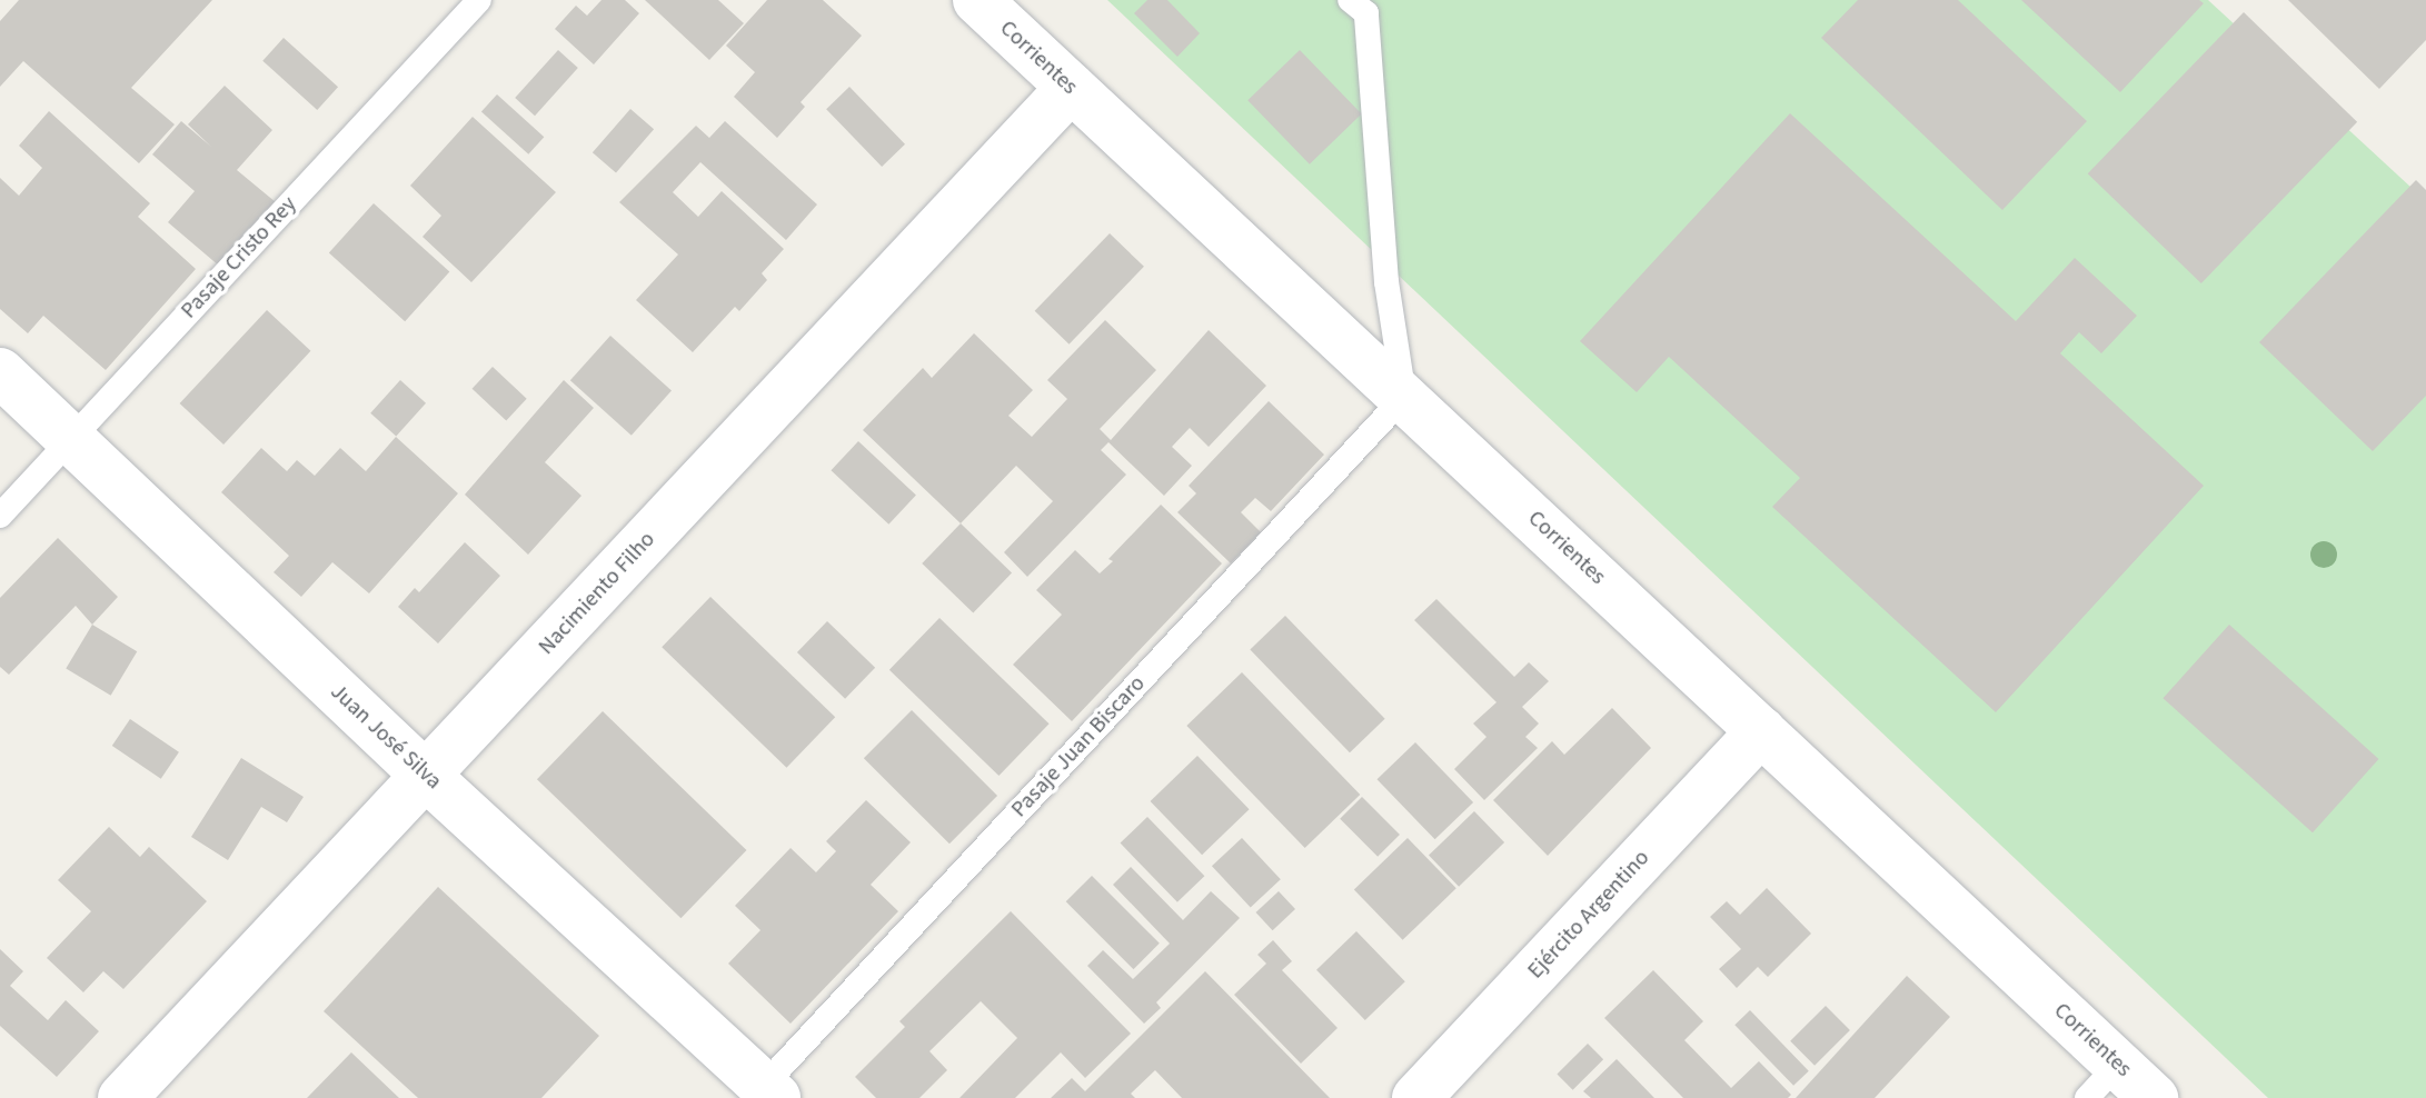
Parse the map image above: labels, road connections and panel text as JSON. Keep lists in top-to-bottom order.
{
  "streets": {
    "street": [
      "Corrientes",
      "Nacimiento Filho",
      "Juan José Silva",
      "Ejército Argentino"
    ],
    "lane": ["Pasaje Cristo Rey", "Pasaje Juan Biscaro"]
  },
  "crossings": [
    ["Corrientes", "Nacimiento Filho"],
    ["Corrientes", "Pasaje Juan Biscaro"],
    ["Corrientes", "Ejército Argentino"],
    ["Pasaje Cristo Rey", "Juan José Silva"],
    ["Nacimiento Filho", "Juan José Silva"],
    ["Juan José Silva", "Pasaje Juan Biscaro"]
  ]
}
